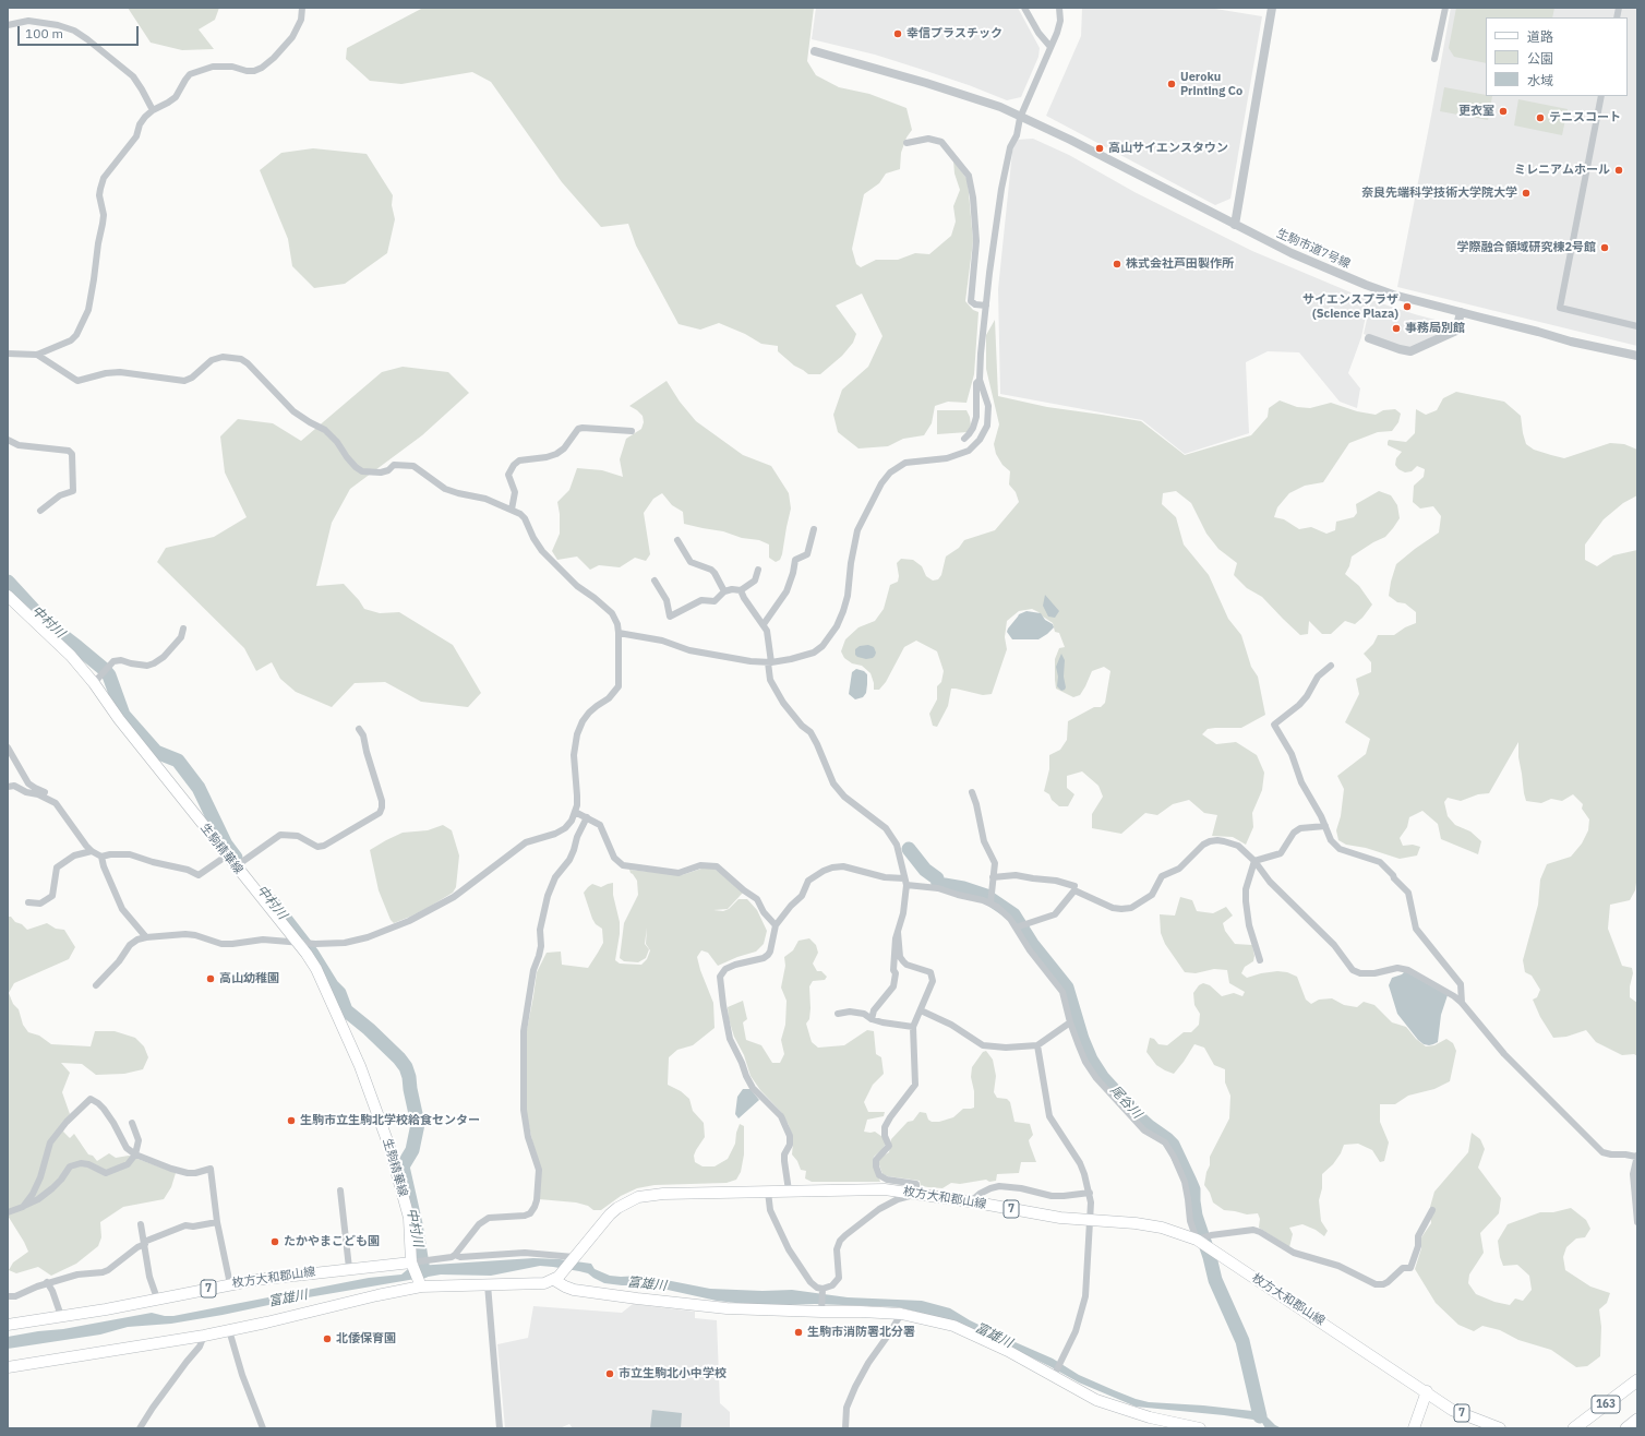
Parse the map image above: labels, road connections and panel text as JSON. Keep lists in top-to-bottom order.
{
  "streets": {
    "highway": ["163"],
    "main road": ["生駒精華線", "枚方大和郡山線", "7"],
    "street": ["生駒市道7号線"]
  },
  "crossings": [
    ["生駒精華線", "枚方大和郡山線"]
  ],
  "water": ["中村川", "尾谷川", "富雄川"],
  "places": [
    "幸信プラスチック",
    "Ueroku Printing Co",
    "更衣室",
    "テニスコート",
    "高山サイエンスタウン",
    "ミレニアムホール",
    "奈良先端科学技術大学院大学",
    "学際融合領域研究棟2号館",
    "株式会社芦田製作所",
    "サイエンスプラザ (Science Plaza)",
    "事務局別館",
    "高山幼稚園",
    "生駒市立生駒北学校給食センター",
    "たかやまこども園",
    "生駒市消防署北分署",
    "北倭保育園",
    "市立生駒北小中学校"
  ],
  "legend": ["道路", "公園", "水域"],
  "scale_bar": "100 m"
}
